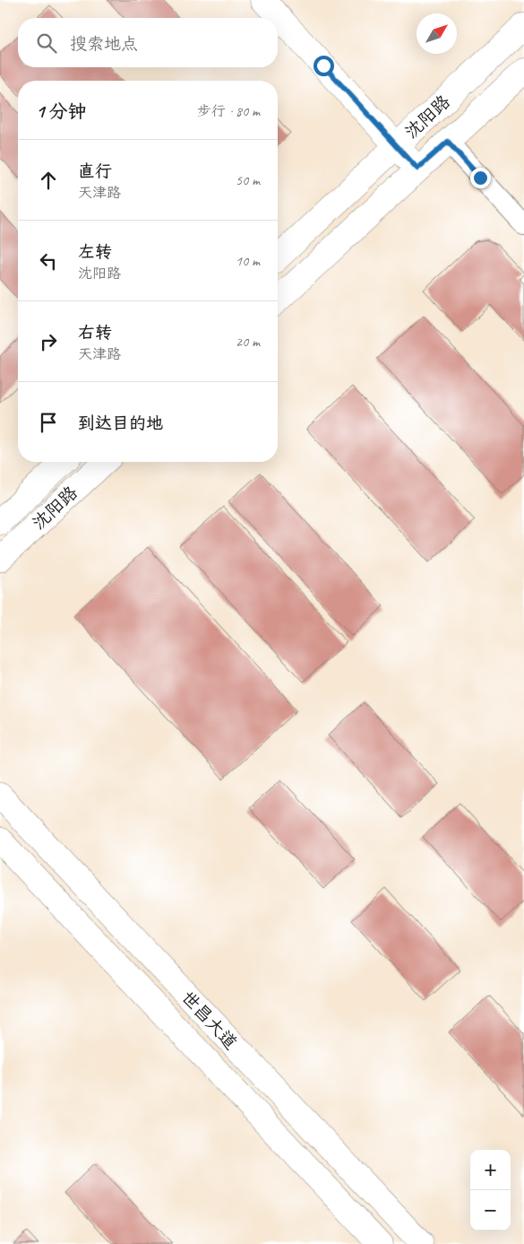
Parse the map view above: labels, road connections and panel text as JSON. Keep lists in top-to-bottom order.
{
  "streets": {
    "main road": ["沈阳路", "世昌大道"]
  },
  "north": "top right",
  "page": {
    "search": "搜索地点",
    "heading": ["1 分钟", "步行 · 80 m"],
    "list": [
      ["直行", "天津路", "50 m"],
      ["左转", "沈阳路", "10 m"],
      ["右转", "天津路", "20 m"],
      "到达目的地"
    ],
    "map_buttons": ["+", "−"]
  }
}
